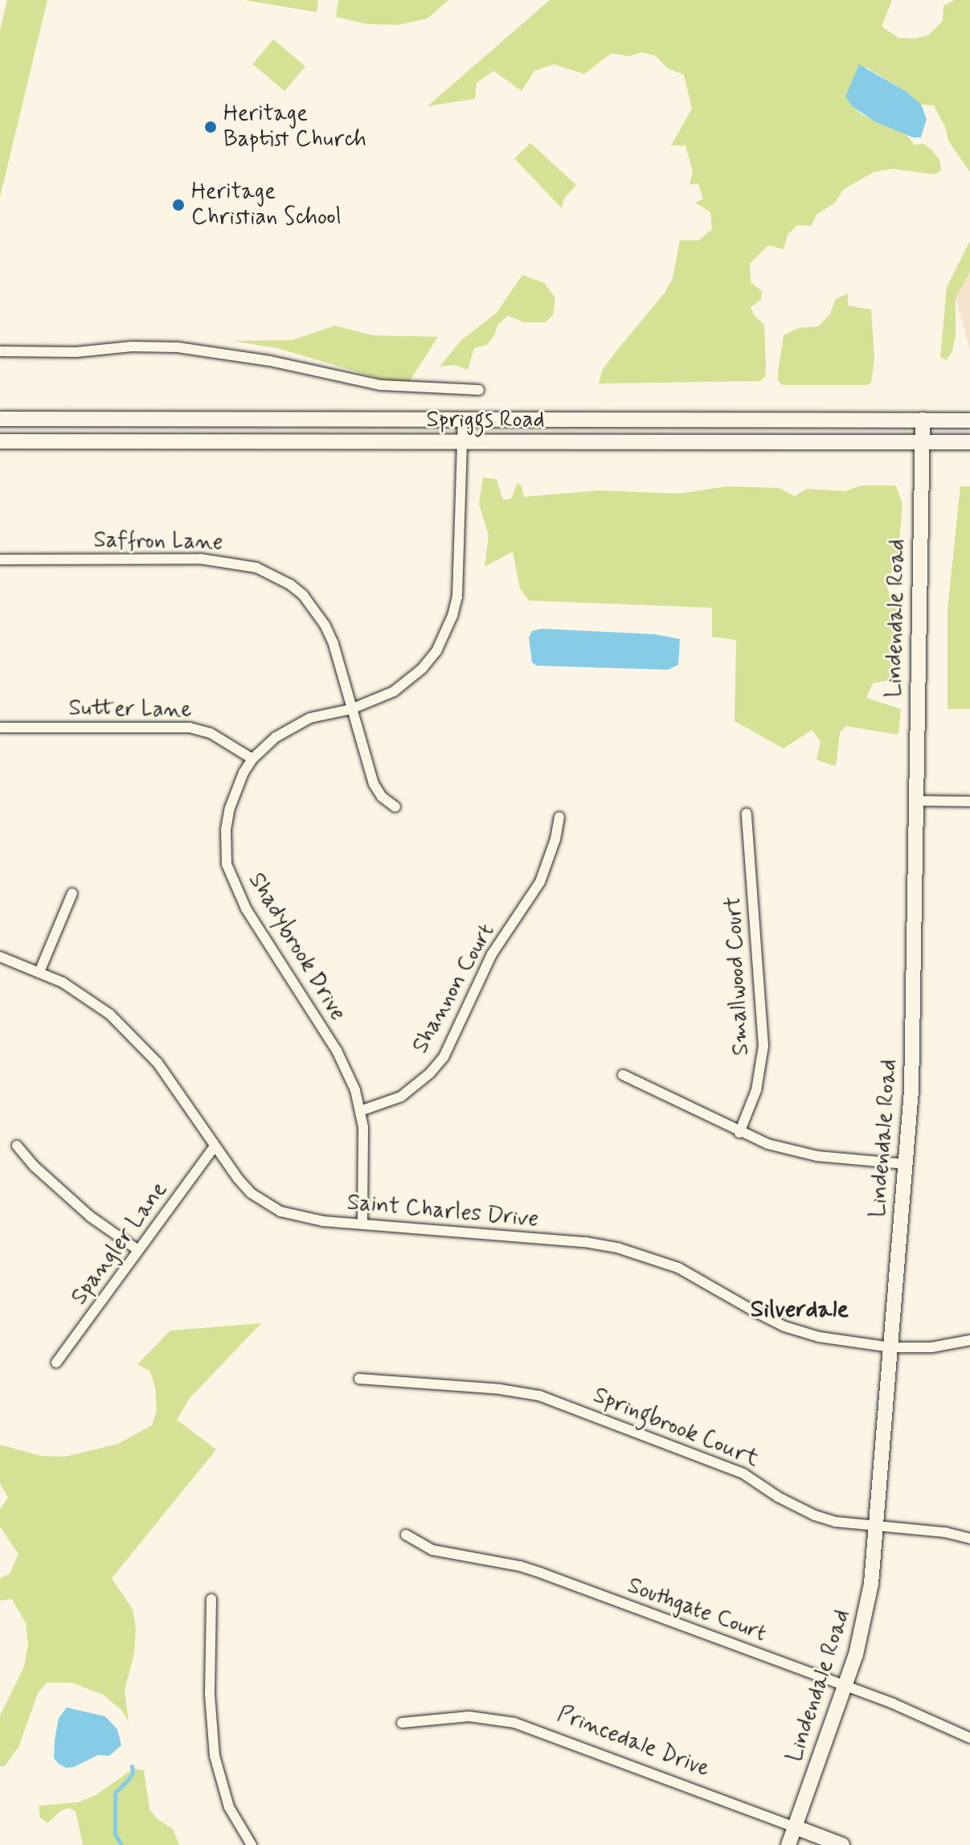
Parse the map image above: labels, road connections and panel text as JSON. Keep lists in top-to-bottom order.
{
  "streets": {
    "main road": ["Spriggs Road", "Lindendale Road", "Princedale Drive"],
    "street": [
      "Saffron Lane",
      "Sutter Lane",
      "Shadybrook Drive",
      "Smallwood Court",
      "Shannon Court",
      "Saint Charles Drive",
      "Spangler Lane",
      "Springbrook Court",
      "Southgate Court"
    ]
  },
  "crossings": [
    ["Spriggs Road", "Lindendale Road"],
    ["Spriggs Road", "Shadybrook Drive"],
    ["Saffron Lane", "Shadybrook Drive"],
    ["Lindendale Road", "Saint Charles Drive"],
    ["Lindendale Road", "Springbrook Court"],
    ["Lindendale Road", "Southgate Court"],
    ["Lindendale Road", "Princedale Drive"],
    ["Sutter Lane", "Shadybrook Drive"],
    ["Shadybrook Drive", "Shannon Court"],
    ["Shadybrook Drive", "Saint Charles Drive"],
    ["Saint Charles Drive", "Spangler Lane"]
  ],
  "districts": ["Silverdale"],
  "places": ["Heritage Baptist Church", "Heritage Christian School"]
}
